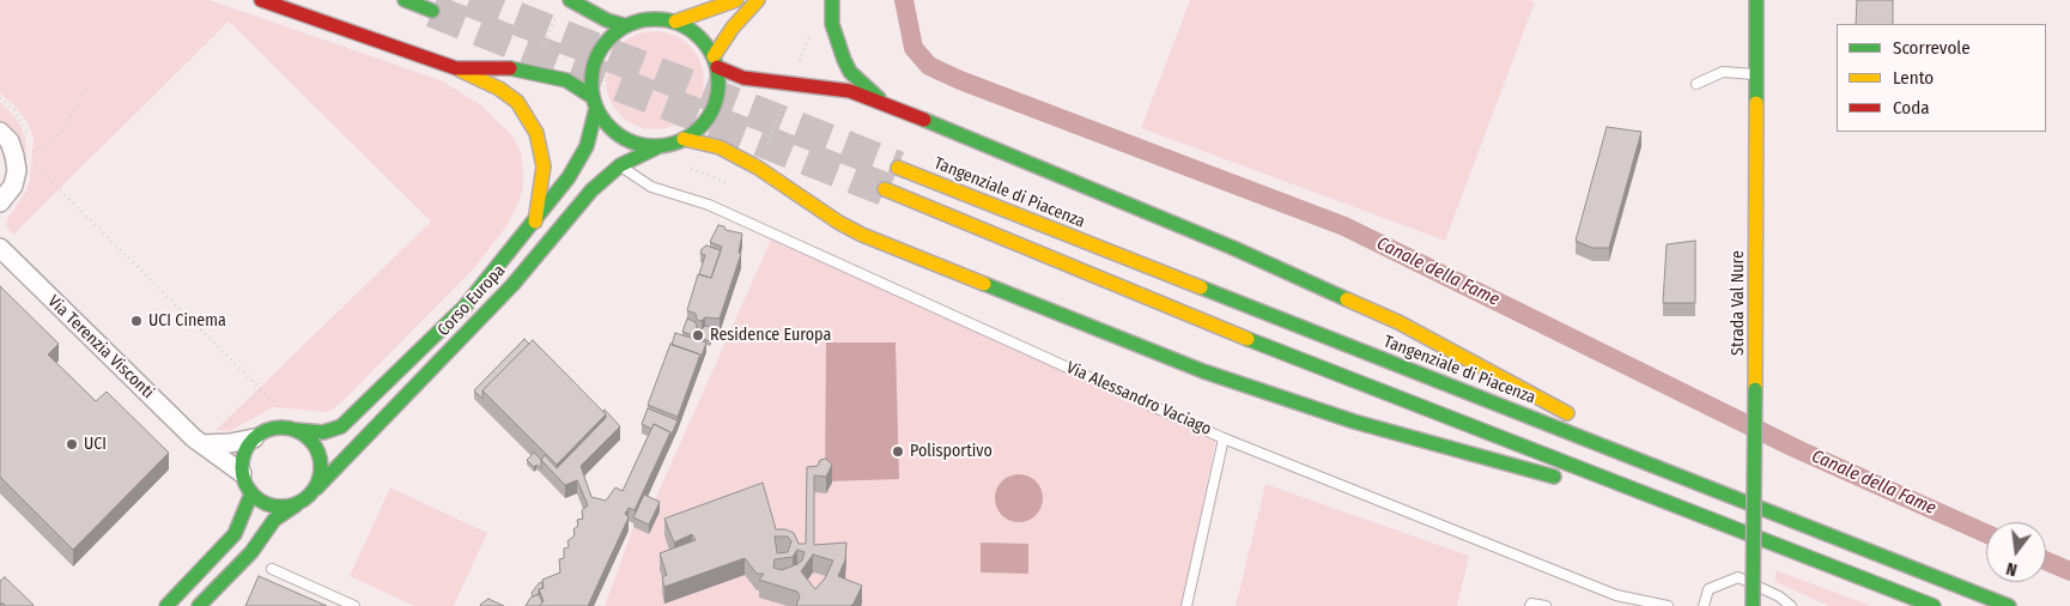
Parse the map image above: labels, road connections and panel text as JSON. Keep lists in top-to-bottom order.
{
  "streets": {
    "main road": ["Tangenziale di Piacenza", "Corso Europa", "Strada Val Nure"],
    "street": ["Via Terenzia Visconti"],
    "lane": ["Via Alessandro Vaciago"]
  },
  "crossings": [
    ["Corso Europa", "Via Terenzia Visconti"],
    ["Corso Europa", "Via Alessandro Vaciago"]
  ],
  "water": ["Canale della Fame"],
  "places": [
    "UCI Cinema",
    "Residence Europa",
    "UCI",
    "Polisportivo"
  ],
  "legend": ["Scorrevole", "Lento", "Coda"],
  "north": "bottom"
}
